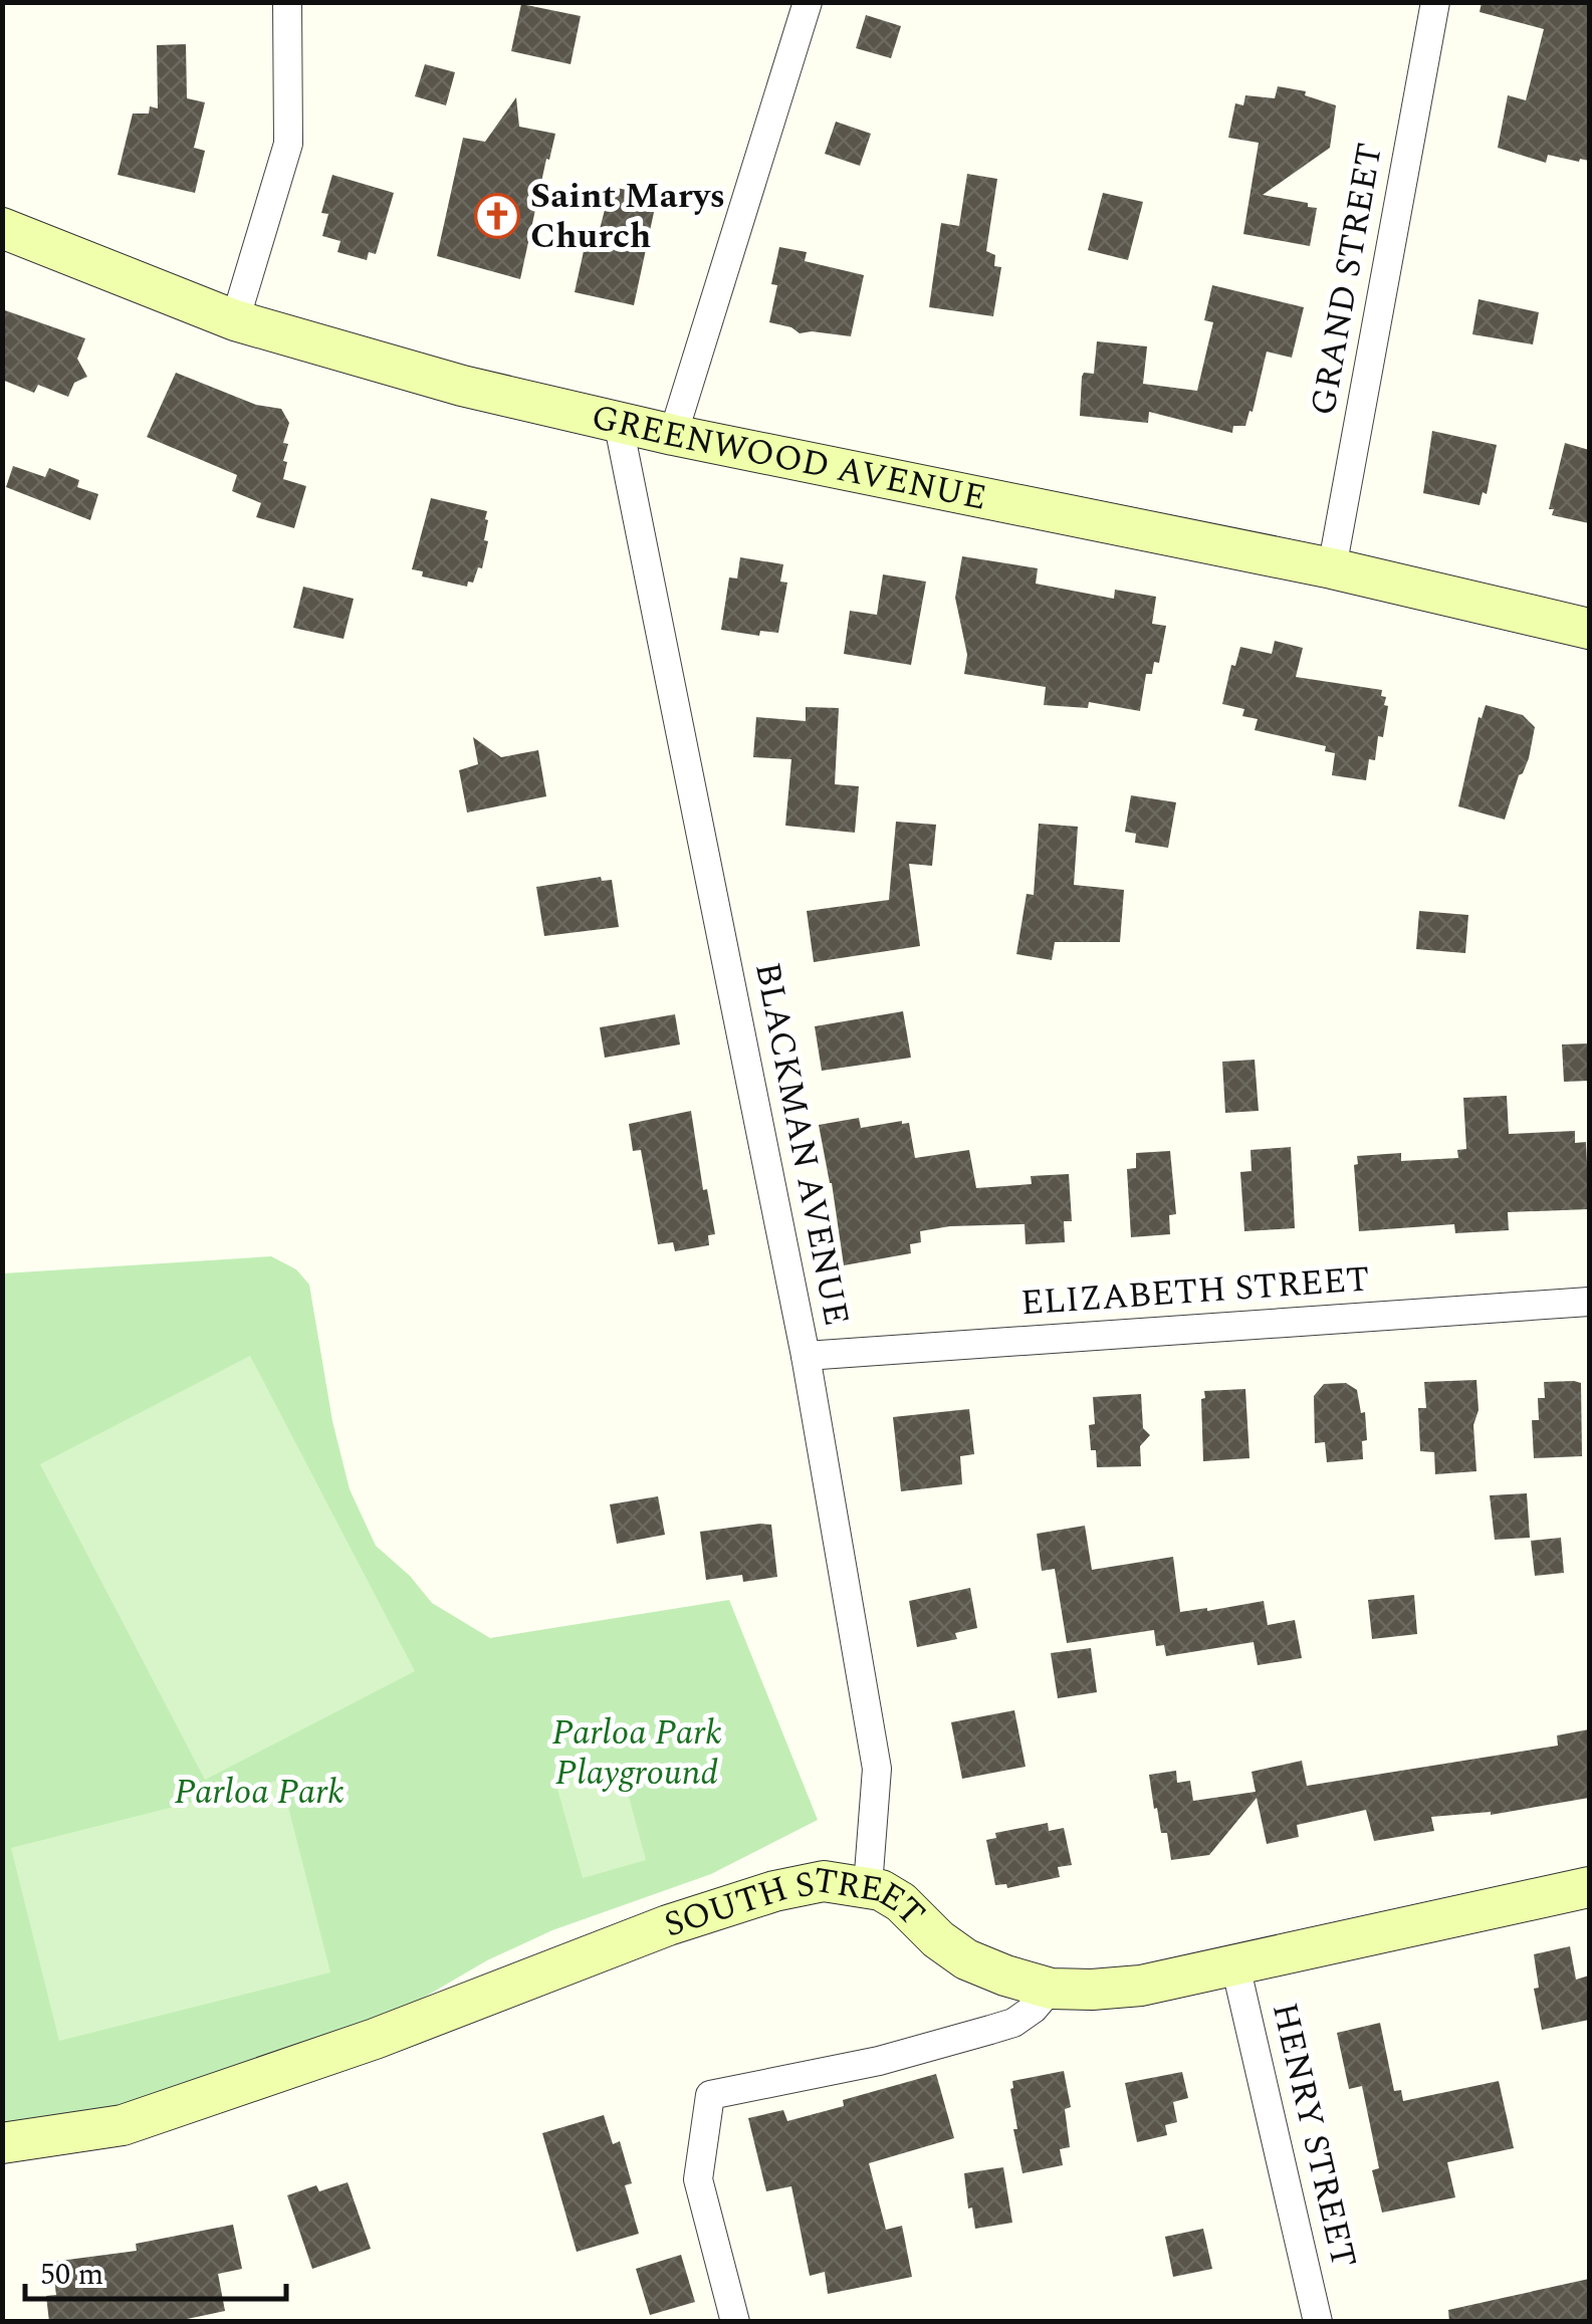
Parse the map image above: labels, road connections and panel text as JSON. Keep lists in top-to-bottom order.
{
  "streets": {
    "street": [
      "GRAND STREET",
      "GREENWOOD AVENUE",
      "BLACKMAN AVENUE",
      "ELIZABETH STREET",
      "SOUTH STREET",
      "HENRY STREET"
    ]
  },
  "crossings": [
    ["GRAND STREET", "GREENWOOD AVENUE"],
    ["GREENWOOD AVENUE", "BLACKMAN AVENUE"],
    ["BLACKMAN AVENUE", "ELIZABETH STREET"],
    ["BLACKMAN AVENUE", "SOUTH STREET"],
    ["SOUTH STREET", "HENRY STREET"]
  ],
  "parks": ["Parloa Park Playground", "Parloa Park"],
  "places": {
    "church": ["Saint Marys Church"]
  },
  "scale_bar": "50 m"
}
